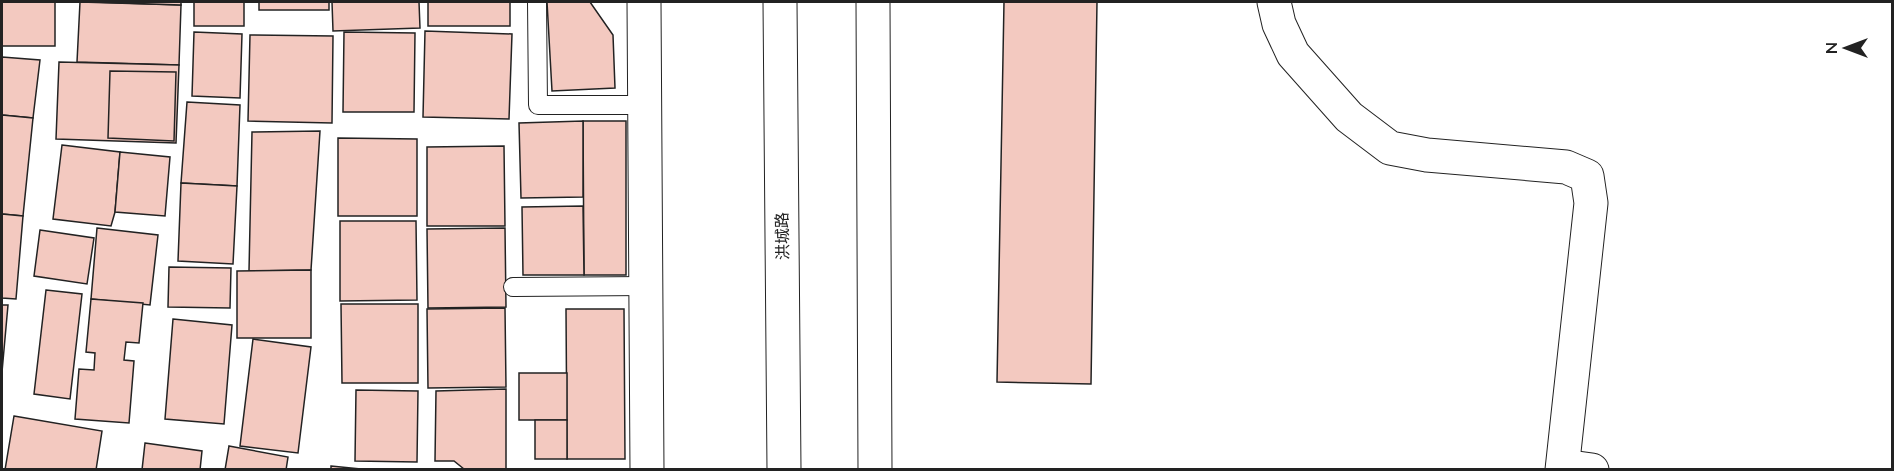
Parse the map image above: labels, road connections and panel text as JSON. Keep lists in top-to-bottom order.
{
  "streets": {
    "main road": ["洪城路"]
  },
  "north": "left"
}
